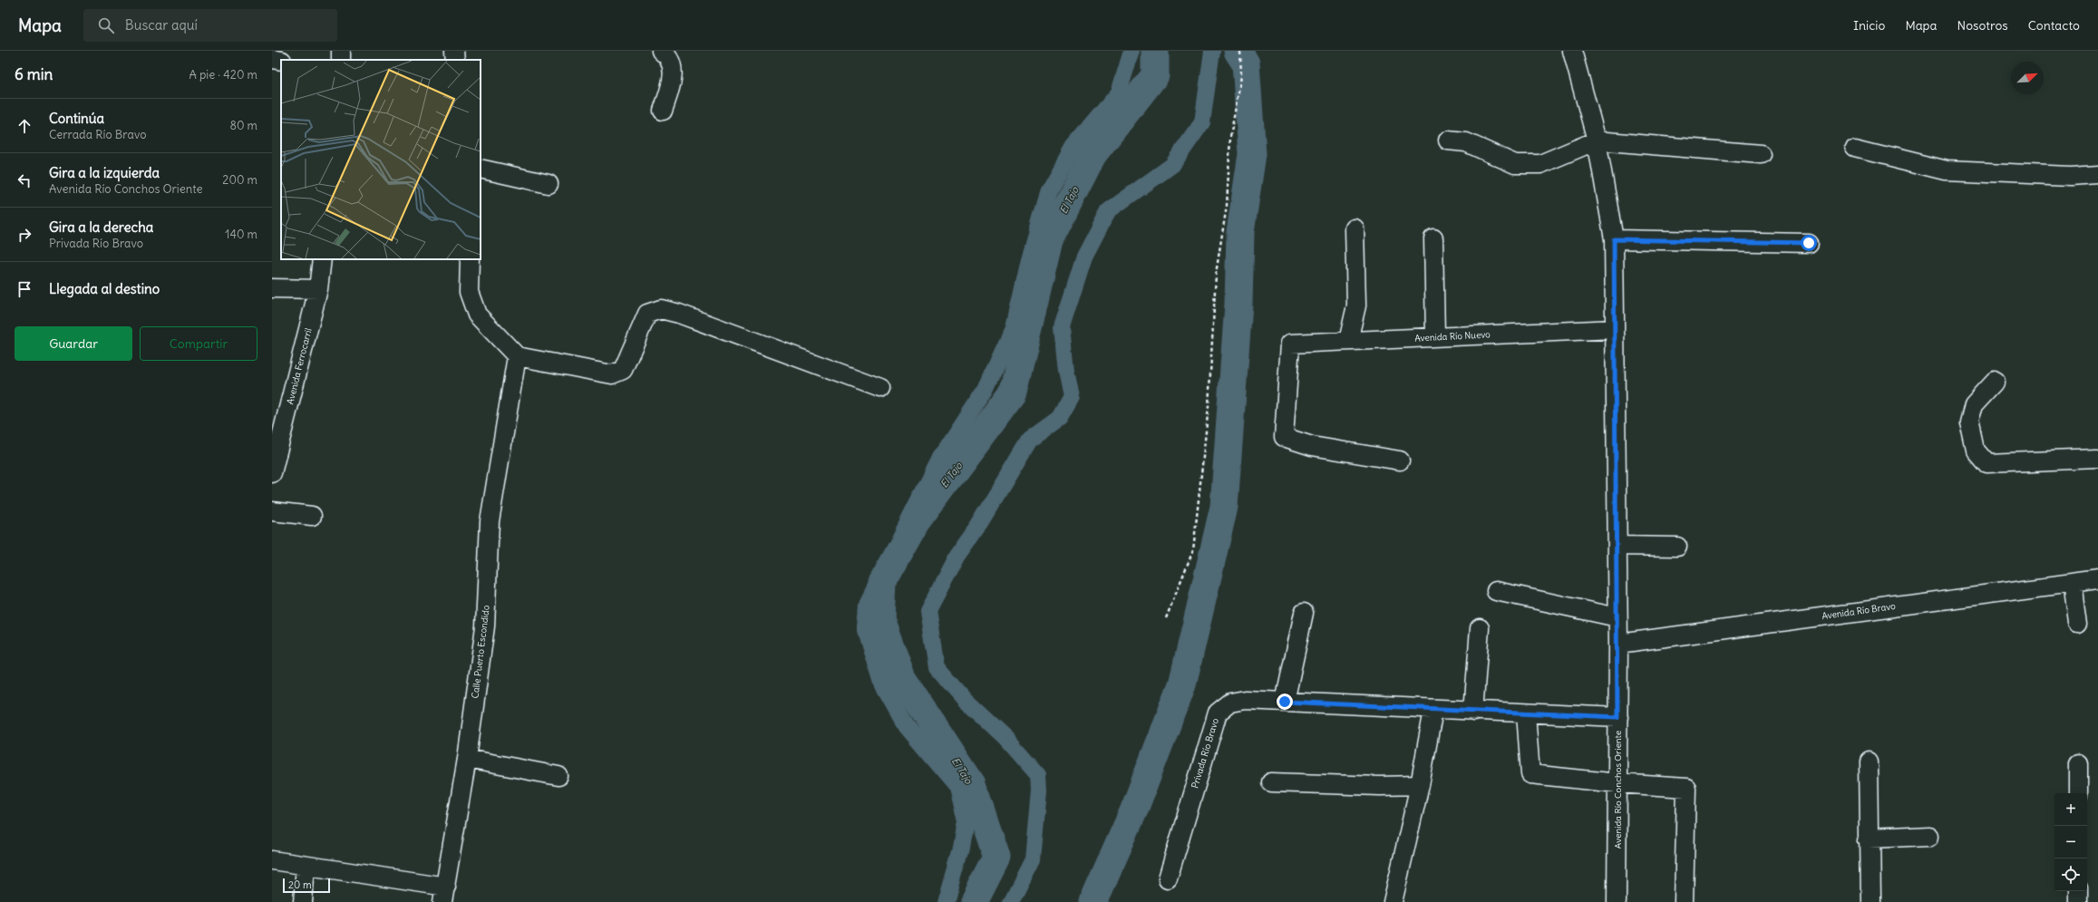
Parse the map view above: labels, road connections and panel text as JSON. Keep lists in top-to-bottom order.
{
  "streets": {
    "street": [
      "Avenida Río Nuevo",
      "Avenida Ferrocarril",
      "Avenida Río Bravo",
      "Calle Puerto Escondido",
      "Privada Río Bravo",
      "Avenida Río Conchos Oriente"
    ]
  },
  "crossings": [
    ["Avenida Río Nuevo", "Avenida Río Conchos Oriente"],
    ["Avenida Río Bravo", "Avenida Río Conchos Oriente"],
    ["Privada Río Bravo", "Avenida Río Conchos Oriente"]
  ],
  "water": ["El Tajo"],
  "scale_bar": "20 m",
  "north": "top right",
  "page": {
    "header": "Mapa",
    "search": "Buscar aquí",
    "nav": [
      "Inicio",
      "Mapa",
      "Nosotros",
      "Contacto"
    ],
    "heading": ["6 min", "A pie · 420 m"],
    "list": [
      ["Continúa", "Cerrada Río Bravo", "80 m"],
      ["Gira a la izquierda", "Avenida Río Conchos Oriente", "200 m"],
      ["Gira a la derecha", "Privada Río Bravo", "140 m"],
      "Llegada al destino"
    ],
    "buttons": ["Guardar", "Compartir"],
    "map_buttons": ["+", "−"],
    "scale": "20 m"
  }
}
